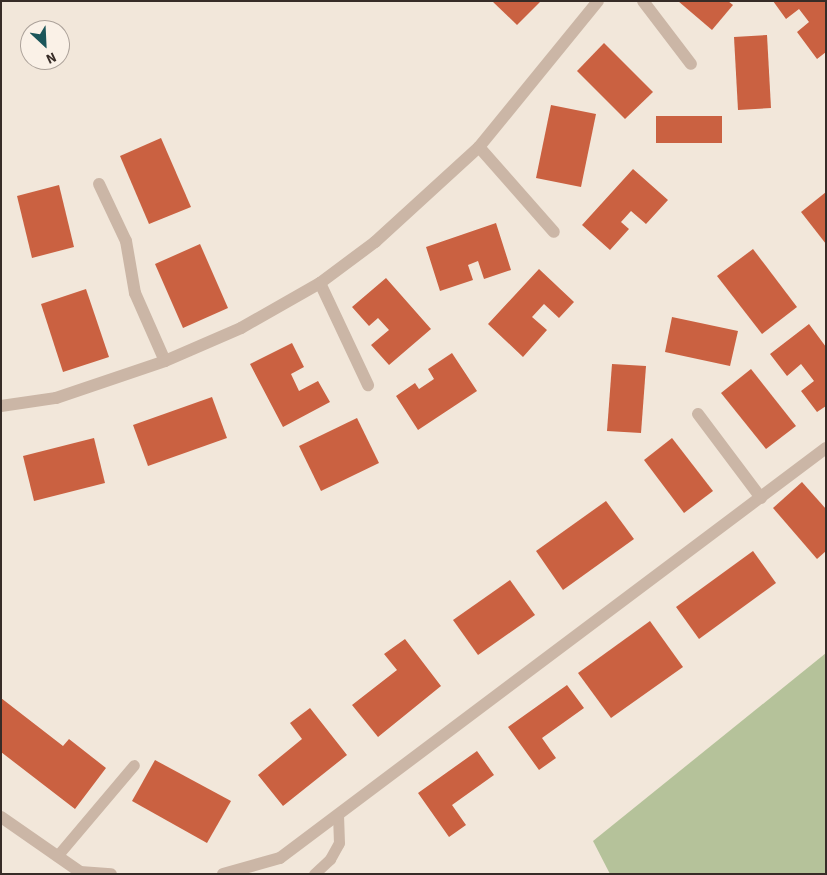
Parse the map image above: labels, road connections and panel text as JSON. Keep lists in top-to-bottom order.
{
  "north": "bottom right"
}
